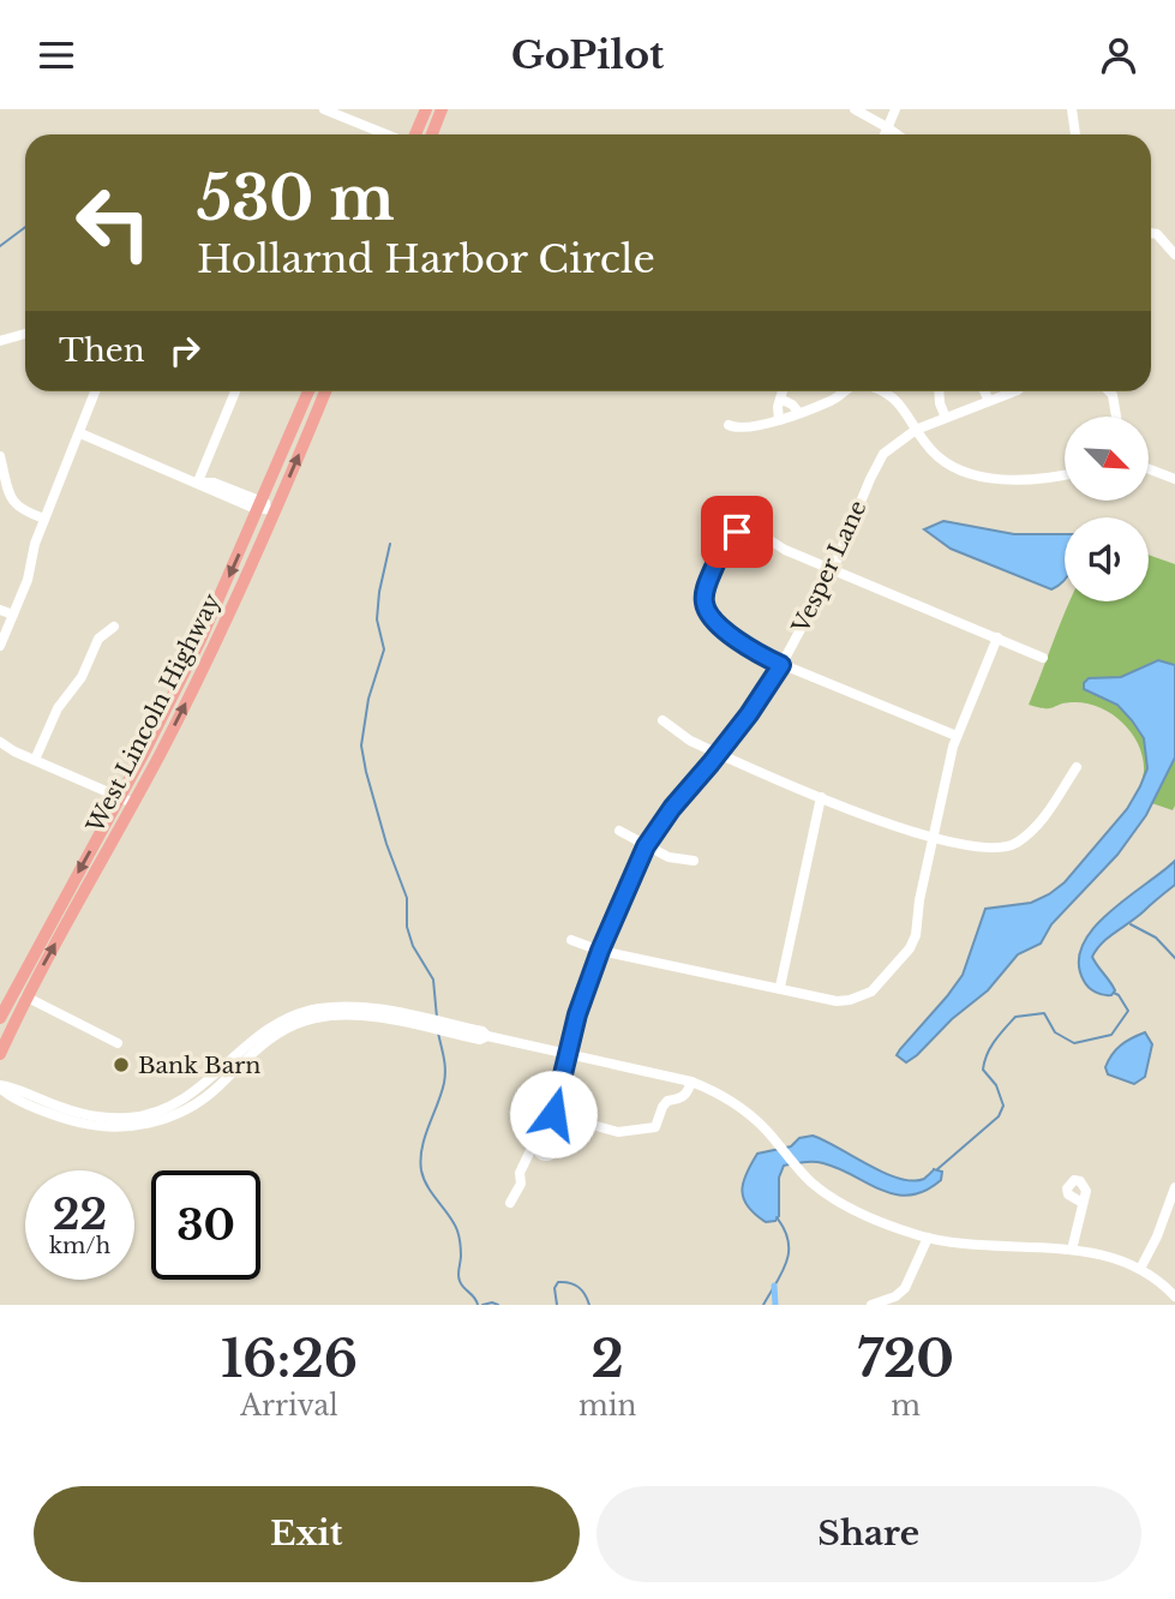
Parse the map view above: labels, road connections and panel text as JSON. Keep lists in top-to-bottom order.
{
  "streets": {
    "main road": ["West Lincoln Highway"],
    "street": ["Vesper Lane"]
  },
  "places": ["Bank Barn"],
  "north": "bottom right",
  "page": {
    "header": "GoPilot",
    "turn": ["530 m", "Hollarnd Harbor Circle"],
    "then": "Then",
    "speed": "22 km/h",
    "limit": "30",
    "eta": [
      "16:26",
      "Arrival",
      "2",
      "min",
      "720",
      "m"
    ],
    "buttons": ["Exit", "Share"]
  }
}
